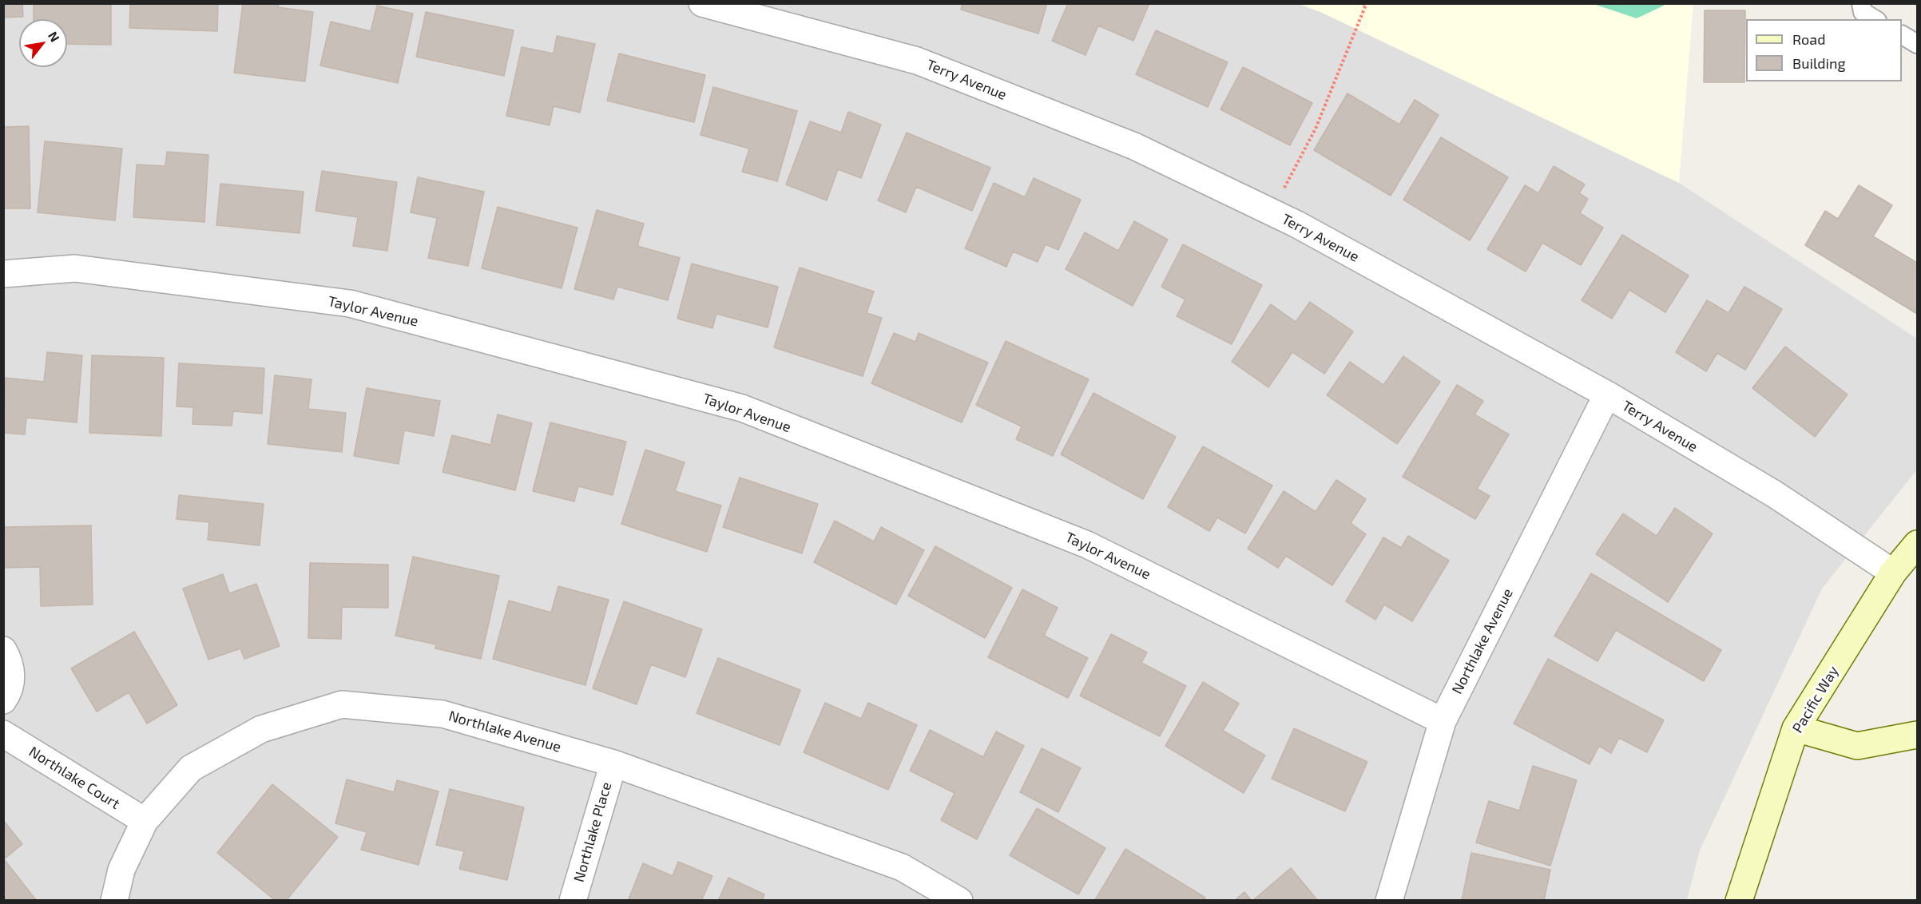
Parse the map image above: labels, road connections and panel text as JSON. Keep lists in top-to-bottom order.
{
  "streets": {
    "main road": ["Pacific Way"],
    "street": [
      "Terry Avenue",
      "Taylor Avenue",
      "Northlake Avenue",
      "Northlake Court",
      "Northlake Place"
    ]
  },
  "crossings": [
    ["Terry Avenue", "Northlake Avenue"],
    ["Terry Avenue", "Pacific Way"],
    ["Taylor Avenue", "Northlake Avenue"],
    ["Northlake Avenue", "Northlake Court"],
    ["Northlake Avenue", "Northlake Place"]
  ],
  "legend": ["Road", "Building"],
  "north": "top right"
}
